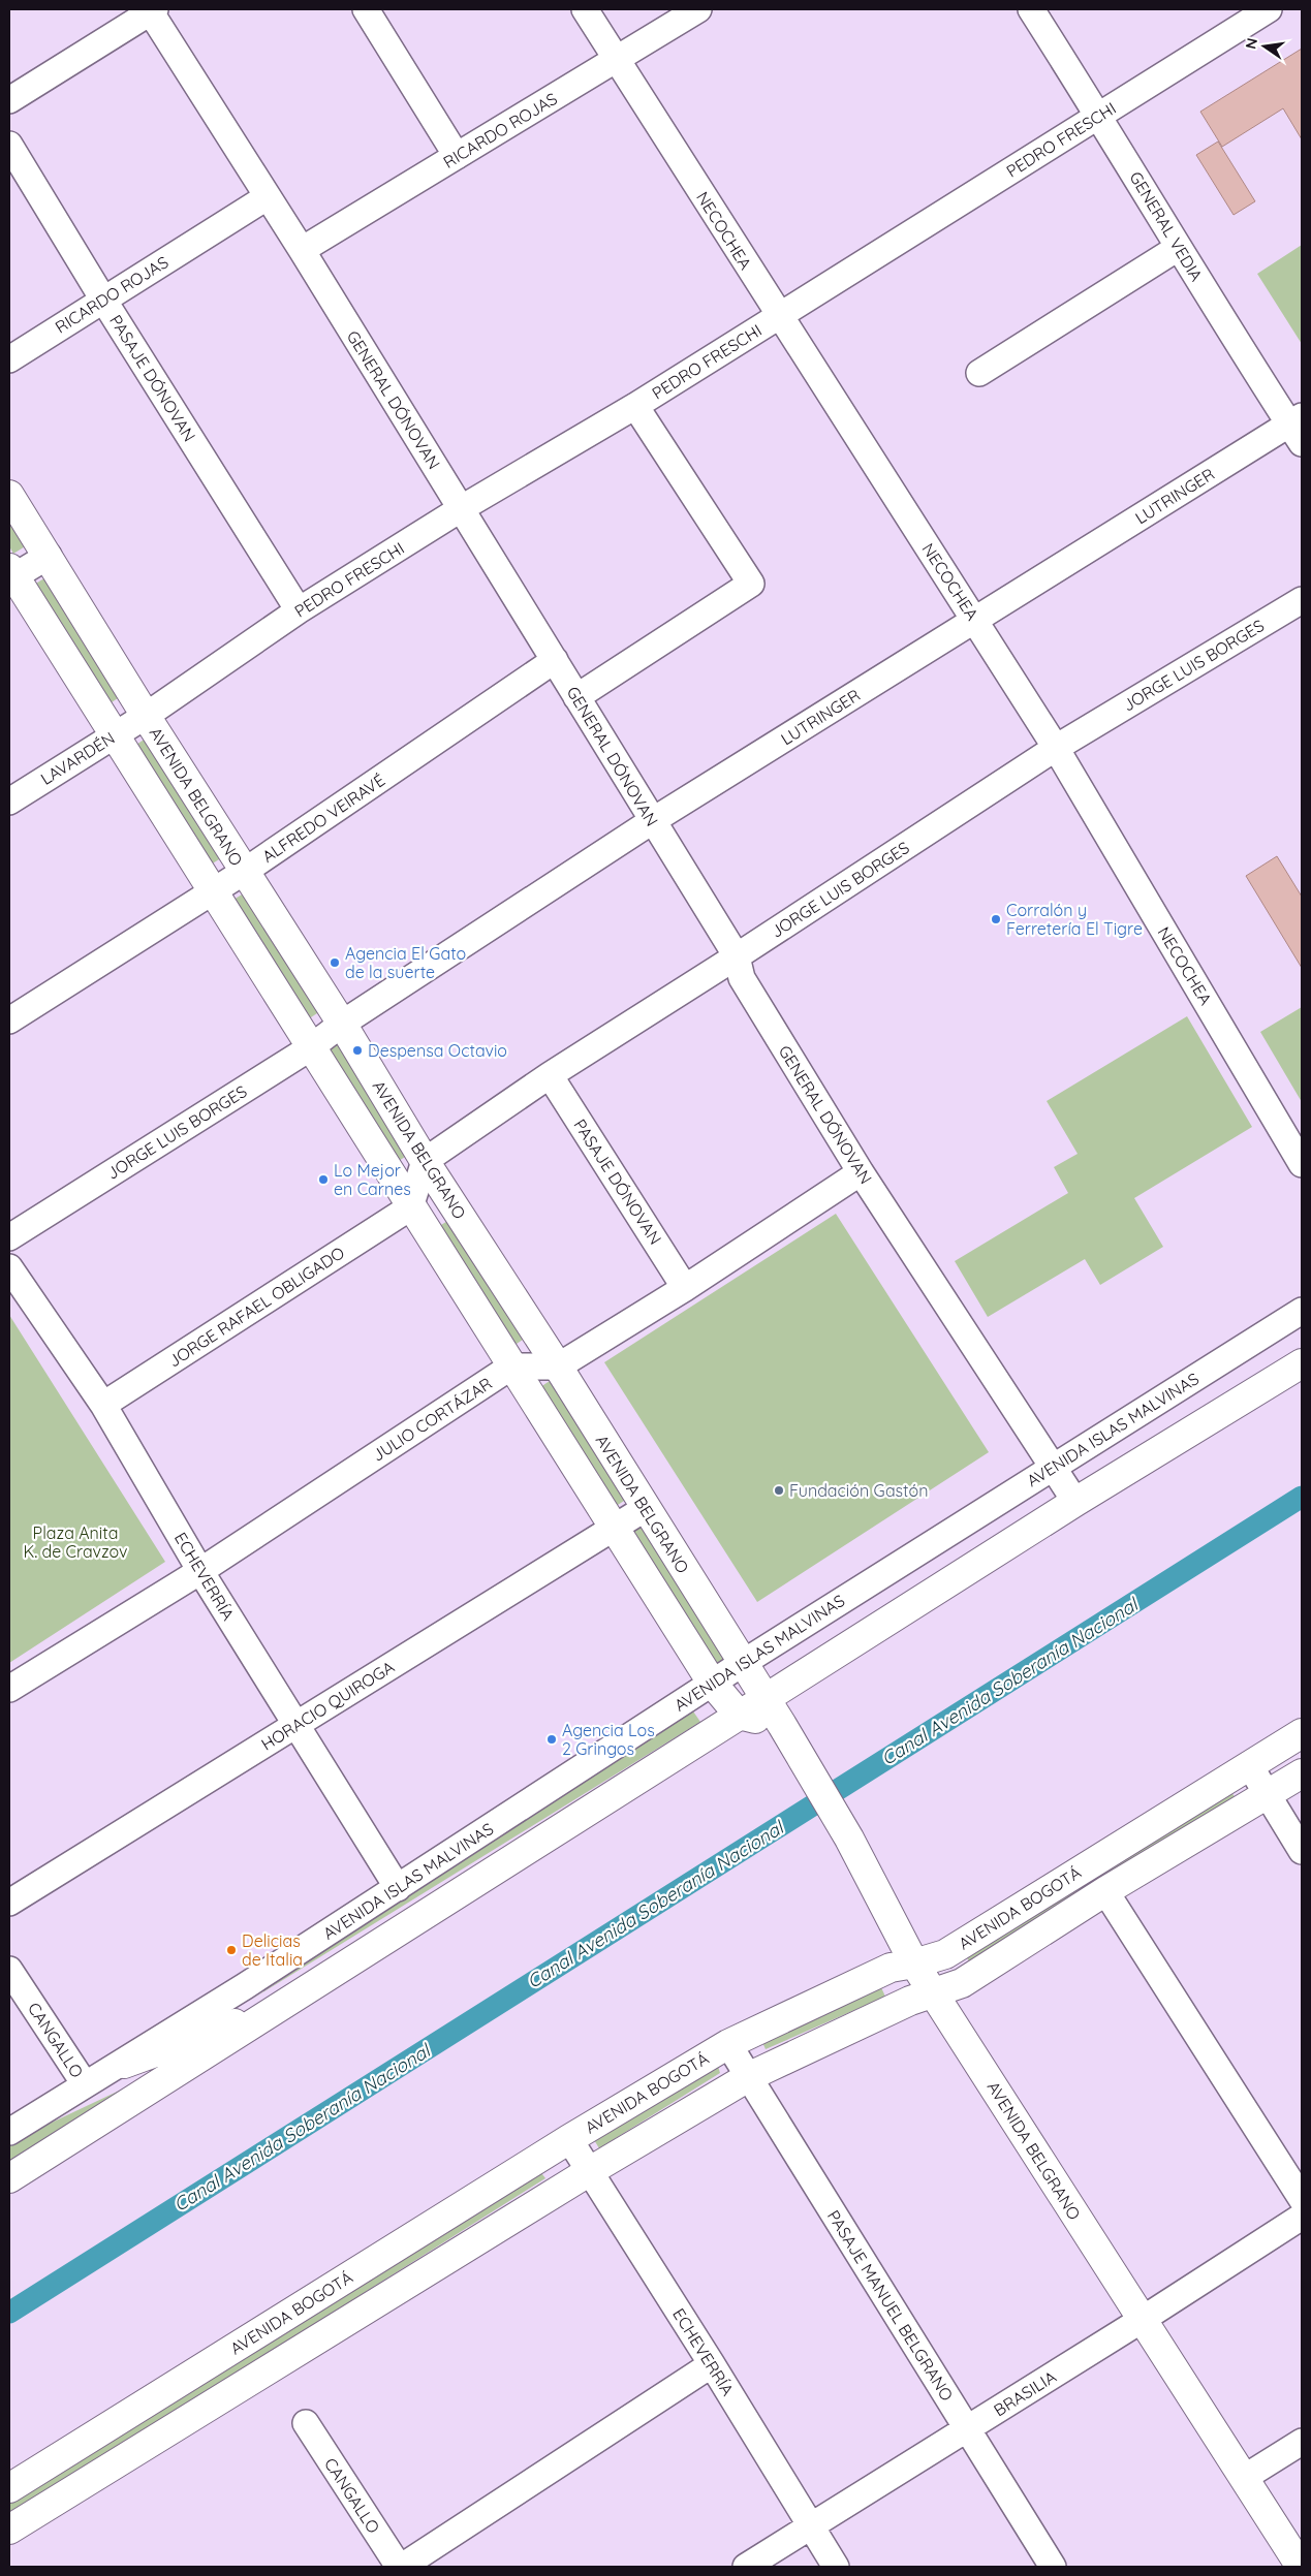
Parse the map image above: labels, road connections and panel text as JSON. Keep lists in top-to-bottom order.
{
  "streets": {
    "main road": ["AVENIDA BELGRANO", "AVENIDA BOGOTÁ"],
    "street": [
      "RICARDO ROJAS",
      "PEDRO FRESCHI",
      "GENERAL VEDIA",
      "NECOCHEA",
      "PASAJE DÓNOVAN",
      "GENERAL DÓNOVAN",
      "LUTRINGER",
      "JORGE LUIS BORGES",
      "LAVARDÉN",
      "ALFREDO VEIRAVÉ",
      "JORGE RAFAEL OBLIGADO",
      "JULIO CORTÁZAR",
      "AVENIDA ISLAS MALVINAS",
      "ECHEVERRÍA",
      "HORACIO QUIROGA",
      "CANGALLO",
      "PASAJE MANUEL BELGRANO",
      "BRASILIA"
    ]
  },
  "crossings": [
    ["RICARDO ROJAS", "NECOCHEA"],
    ["RICARDO ROJAS", "PASAJE DÓNOVAN"],
    ["RICARDO ROJAS", "GENERAL DÓNOVAN"],
    ["PEDRO FRESCHI", "GENERAL VEDIA"],
    ["PEDRO FRESCHI", "NECOCHEA"],
    ["PEDRO FRESCHI", "PASAJE DÓNOVAN"],
    ["PEDRO FRESCHI", "GENERAL DÓNOVAN"],
    ["PEDRO FRESCHI", "LAVARDÉN"],
    ["PEDRO FRESCHI", "AVENIDA BELGRANO"],
    ["GENERAL VEDIA", "LUTRINGER"],
    ["NECOCHEA", "LUTRINGER"],
    ["NECOCHEA", "JORGE LUIS BORGES"],
    ["PASAJE DÓNOVAN", "JORGE LUIS BORGES"],
    ["GENERAL DÓNOVAN", "LUTRINGER"],
    ["GENERAL DÓNOVAN", "JORGE LUIS BORGES"],
    ["GENERAL DÓNOVAN", "ALFREDO VEIRAVÉ"],
    ["GENERAL DÓNOVAN", "AVENIDA ISLAS MALVINAS"],
    ["LUTRINGER", "JORGE LUIS BORGES"],
    ["LUTRINGER", "AVENIDA BELGRANO"],
    ["JORGE LUIS BORGES", "AVENIDA BELGRANO"],
    ["LAVARDÉN", "AVENIDA BELGRANO"],
    ["AVENIDA BELGRANO", "ALFREDO VEIRAVÉ"],
    ["AVENIDA BELGRANO", "AVENIDA ISLAS MALVINAS"],
    ["AVENIDA BELGRANO", "HORACIO QUIROGA"],
    ["AVENIDA BELGRANO", "AVENIDA BOGOTÁ"],
    ["AVENIDA BELGRANO", "BRASILIA"],
    ["JORGE RAFAEL OBLIGADO", "ECHEVERRÍA"],
    ["JULIO CORTÁZAR", "ECHEVERRÍA"],
    ["AVENIDA ISLAS MALVINAS", "ECHEVERRÍA"],
    ["AVENIDA ISLAS MALVINAS", "CANGALLO"],
    ["ECHEVERRÍA", "HORACIO QUIROGA"],
    ["ECHEVERRÍA", "AVENIDA BOGOTÁ"],
    ["ECHEVERRÍA", "BRASILIA"],
    ["AVENIDA BOGOTÁ", "PASAJE MANUEL BELGRANO"],
    ["PASAJE MANUEL BELGRANO", "BRASILIA"]
  ],
  "water": ["Canal Avenida Soberanía Nacional"],
  "parks": ["Plaza Anita K. de Cravzov"],
  "places": [
    "Corralón y Ferretería El Tigre",
    "Agencia El Gato de la suerte",
    "Despensa Octavio",
    "Lo Mejor en Carnes",
    "Fundación Gastón",
    "Agencia Los 2 Gringos",
    "Delicias de Italia"
  ],
  "north": "left"
}
